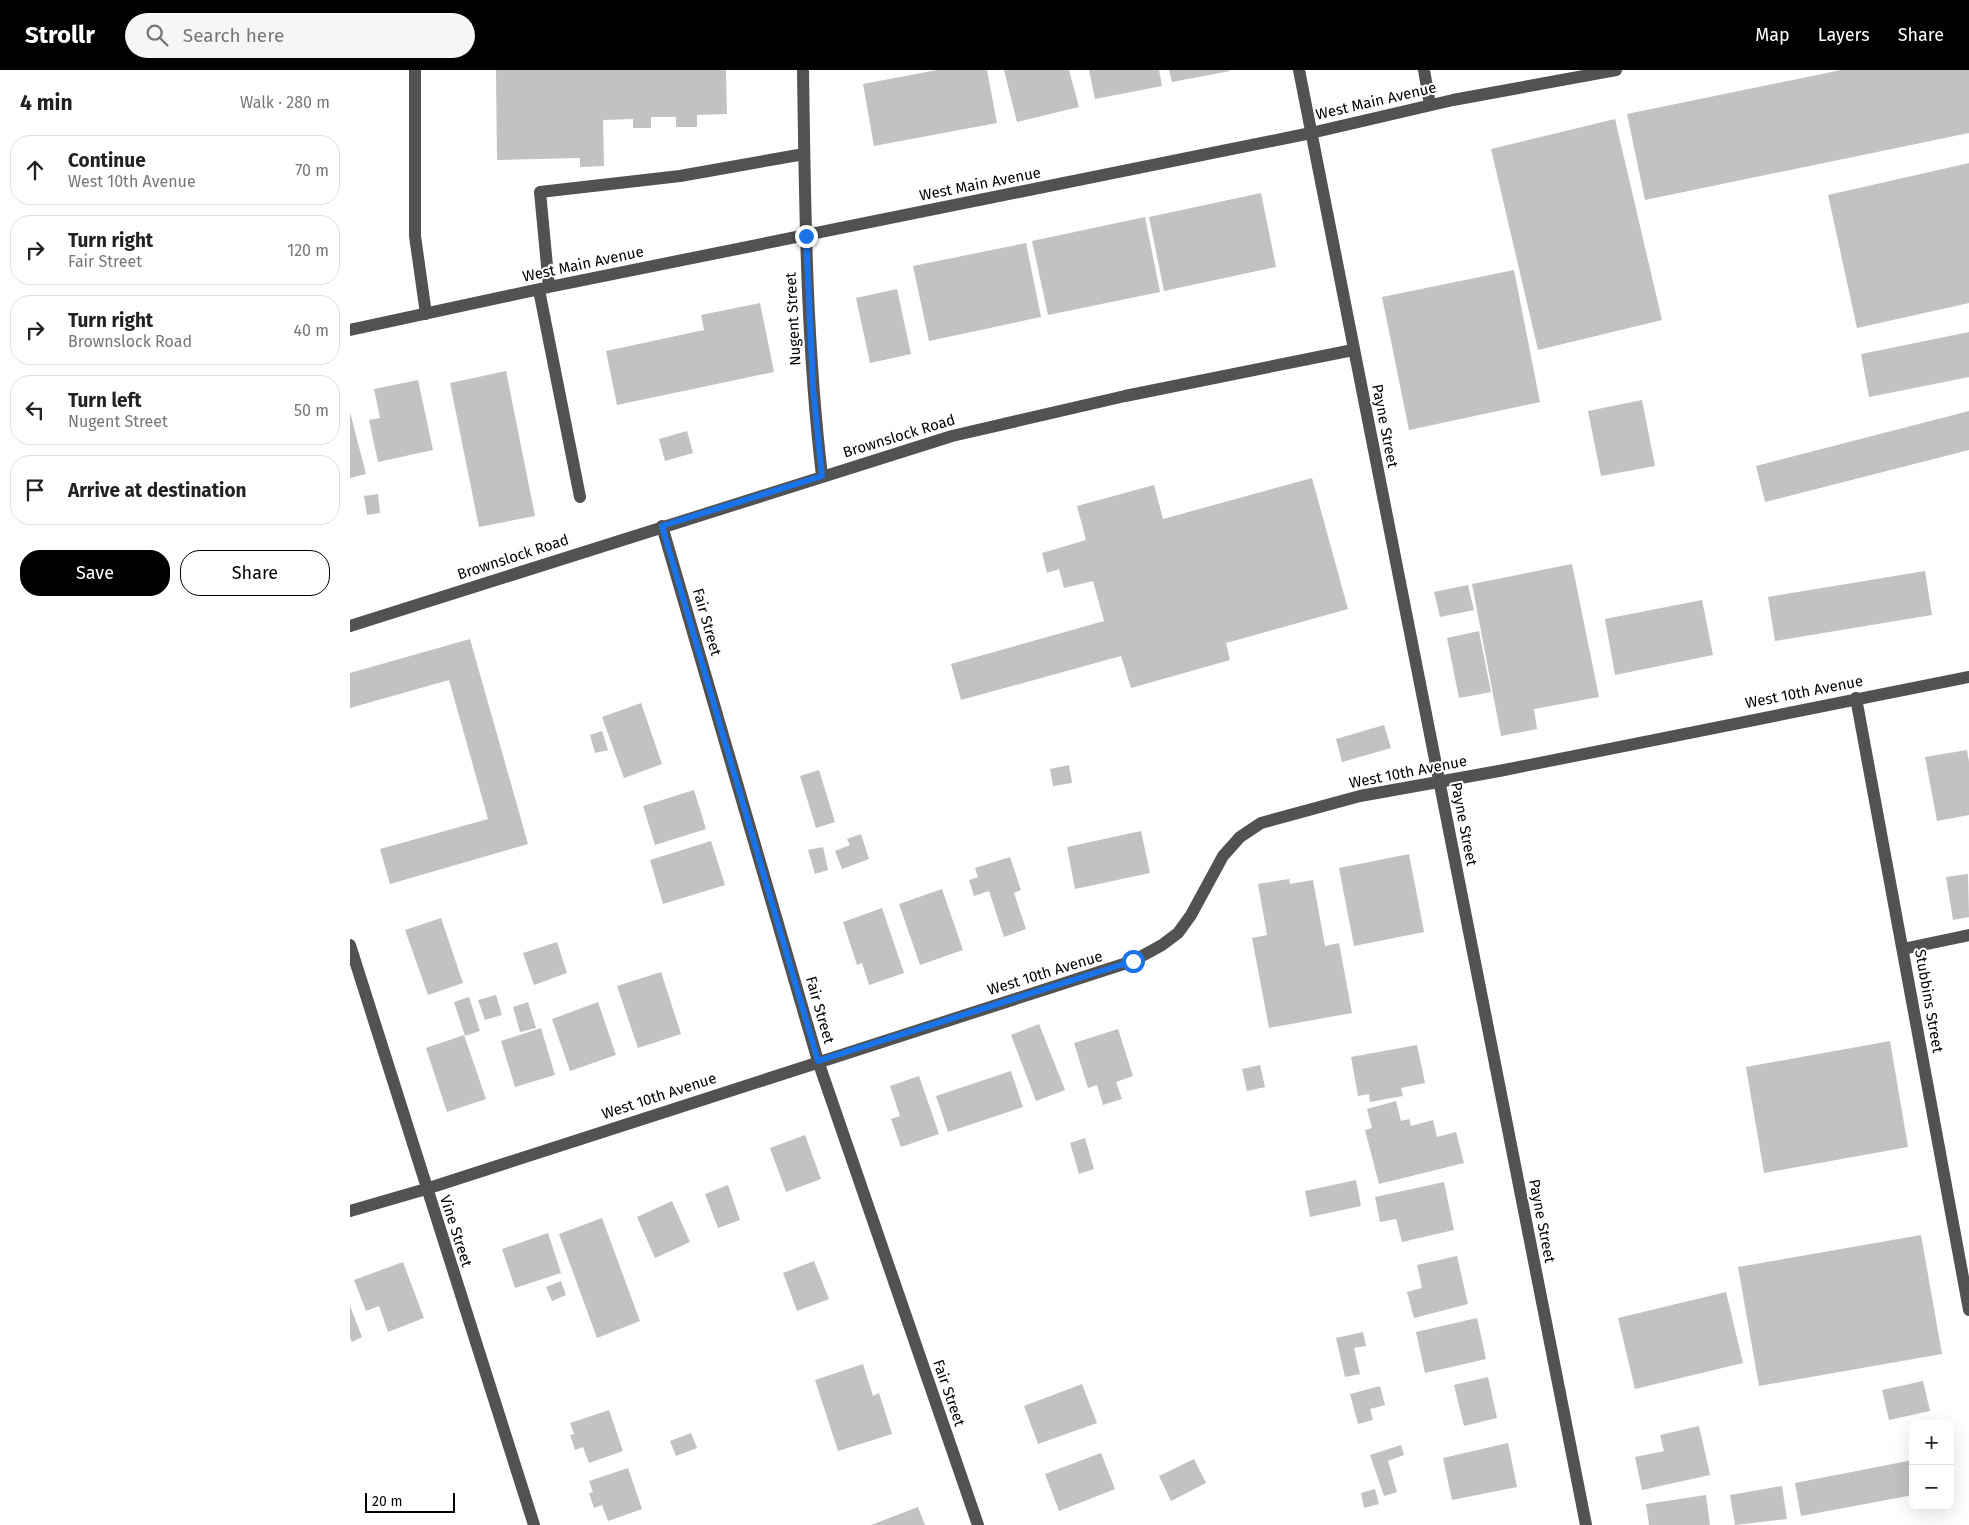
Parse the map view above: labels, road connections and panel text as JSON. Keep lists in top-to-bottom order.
{
  "streets": {
    "street": [
      "West Main Avenue",
      "Nugent Street",
      "Payne Street",
      "Brownslock Road",
      "Fair Street",
      "West 10th Avenue",
      "Stubbins Street",
      "Vine Street"
    ]
  },
  "crossings": [
    ["West Main Avenue", "Nugent Street"],
    ["West Main Avenue", "Payne Street"],
    ["Nugent Street", "Brownslock Road"],
    ["Payne Street", "Brownslock Road"],
    ["Payne Street", "West 10th Avenue"],
    ["Brownslock Road", "Fair Street"],
    ["Fair Street", "West 10th Avenue"],
    ["West 10th Avenue", "Stubbins Street"],
    ["West 10th Avenue", "Vine Street"]
  ],
  "scale_bar": "20 m",
  "page": {
    "header": "Strollr",
    "search": "Search here",
    "nav": ["Map", "Layers", "Share"],
    "heading": ["4 min", "Walk · 280 m"],
    "list": [
      ["Continue", "West 10th Avenue", "70 m"],
      ["Turn right", "Fair Street", "120 m"],
      ["Turn right", "Brownslock Road", "40 m"],
      ["Turn left", "Nugent Street", "50 m"],
      "Arrive at destination"
    ],
    "buttons": ["Save", "Share"],
    "map_buttons": ["+", "−"],
    "scale": "20 m"
  }
}
